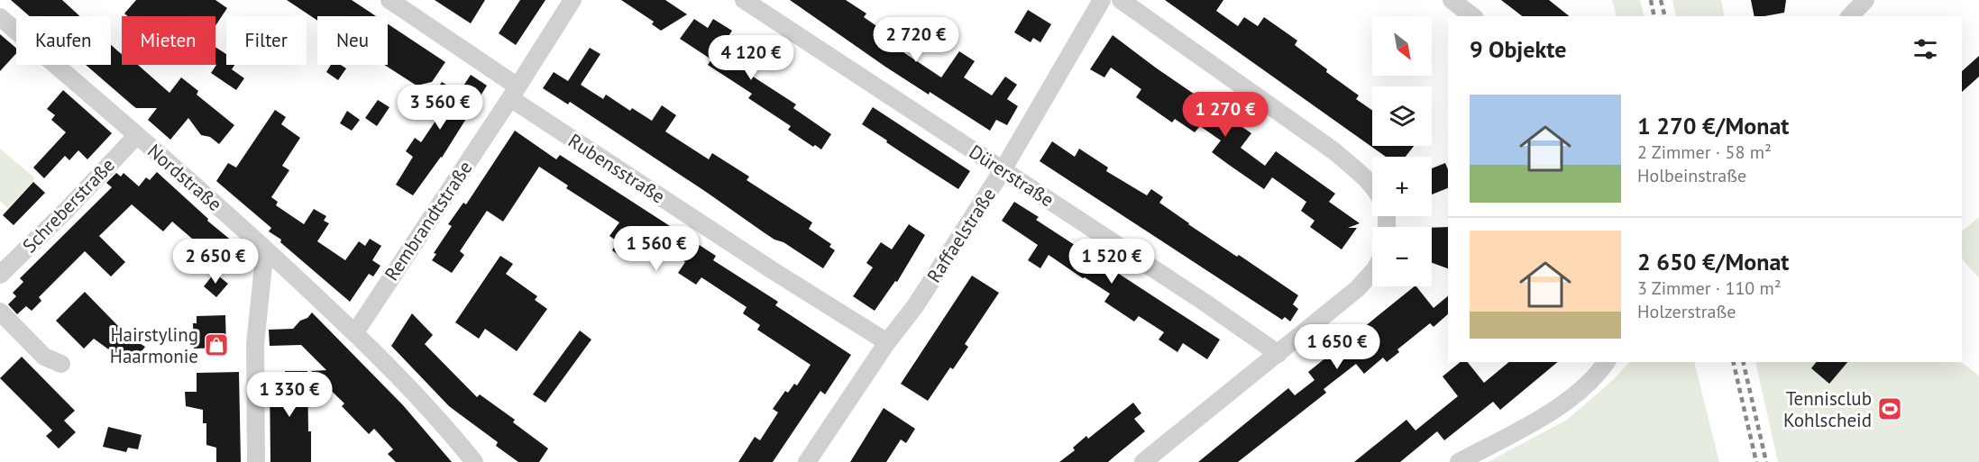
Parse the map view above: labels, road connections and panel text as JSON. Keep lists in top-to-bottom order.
{
  "streets": {
    "street": [
      "Rubensstraße",
      "Dürerstraße",
      "Nordstraße",
      "Schreberstraße",
      "Rembrandtstraße",
      "Raffaelstraße"
    ]
  },
  "crossings": [
    ["Rubensstraße", "Rembrandtstraße"],
    ["Rubensstraße", "Raffaelstraße"],
    ["Dürerstraße", "Raffaelstraße"],
    ["Nordstraße", "Schreberstraße"],
    ["Nordstraße", "Rembrandtstraße"]
  ],
  "places": {
    "shop": ["Hairstyling Haarmonie"],
    "sports": ["Tennisclub Kohlscheid"]
  },
  "north": "bottom right",
  "page": {
    "map_buttons": ["+", "−"],
    "chip": [
      "Kaufen",
      "Mieten",
      "Filter",
      "Neu"
    ],
    "heading": "9 Objekte",
    "price": [
      "2 720 €",
      "4 120 €",
      "3 560 €",
      "1 270 €",
      "1 560 €",
      "2 650 €",
      "1 520 €",
      "1 650 €",
      "1 330 €"
    ],
    "list": [
      {
        "name": "1 270 €/Monat",
        "note": "2 Zimmer · 58 m² · Holbeinstraße"
      },
      {
        "name": "2 650 €/Monat",
        "note": "3 Zimmer · 110 m² · Holzerstraße"
      }
    ]
  }
}
